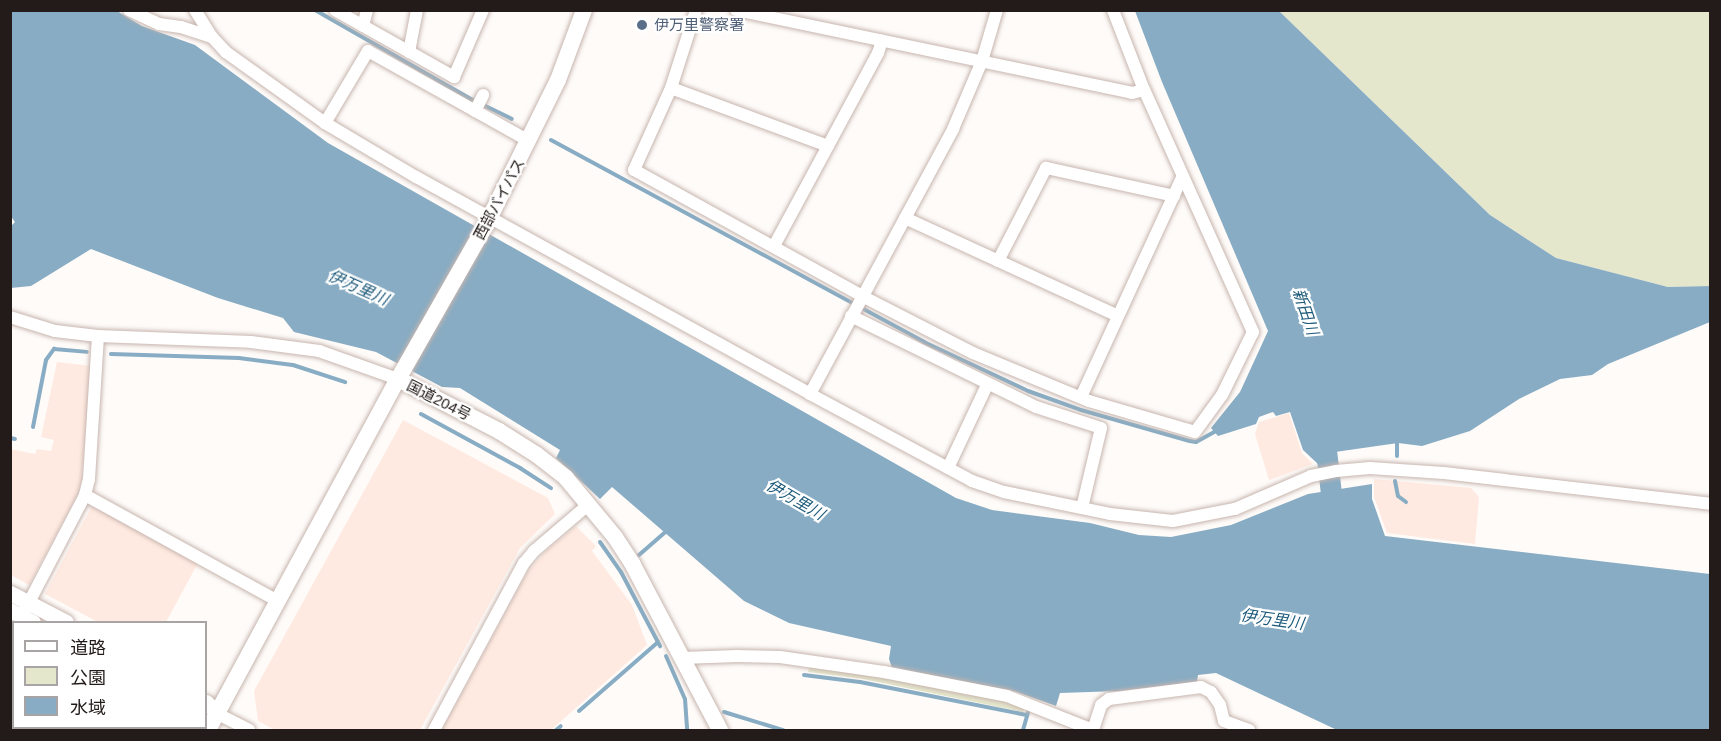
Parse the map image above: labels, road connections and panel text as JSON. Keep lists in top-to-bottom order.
{
  "streets": {
    "highway": ["西部バイパス", "国道204号"]
  },
  "crossings": [
    ["西部バイパス", "国道204号"]
  ],
  "water": ["伊万里川", "新田川"],
  "places": ["伊万里警察署"],
  "legend": ["道路", "公園", "水域"]
}
